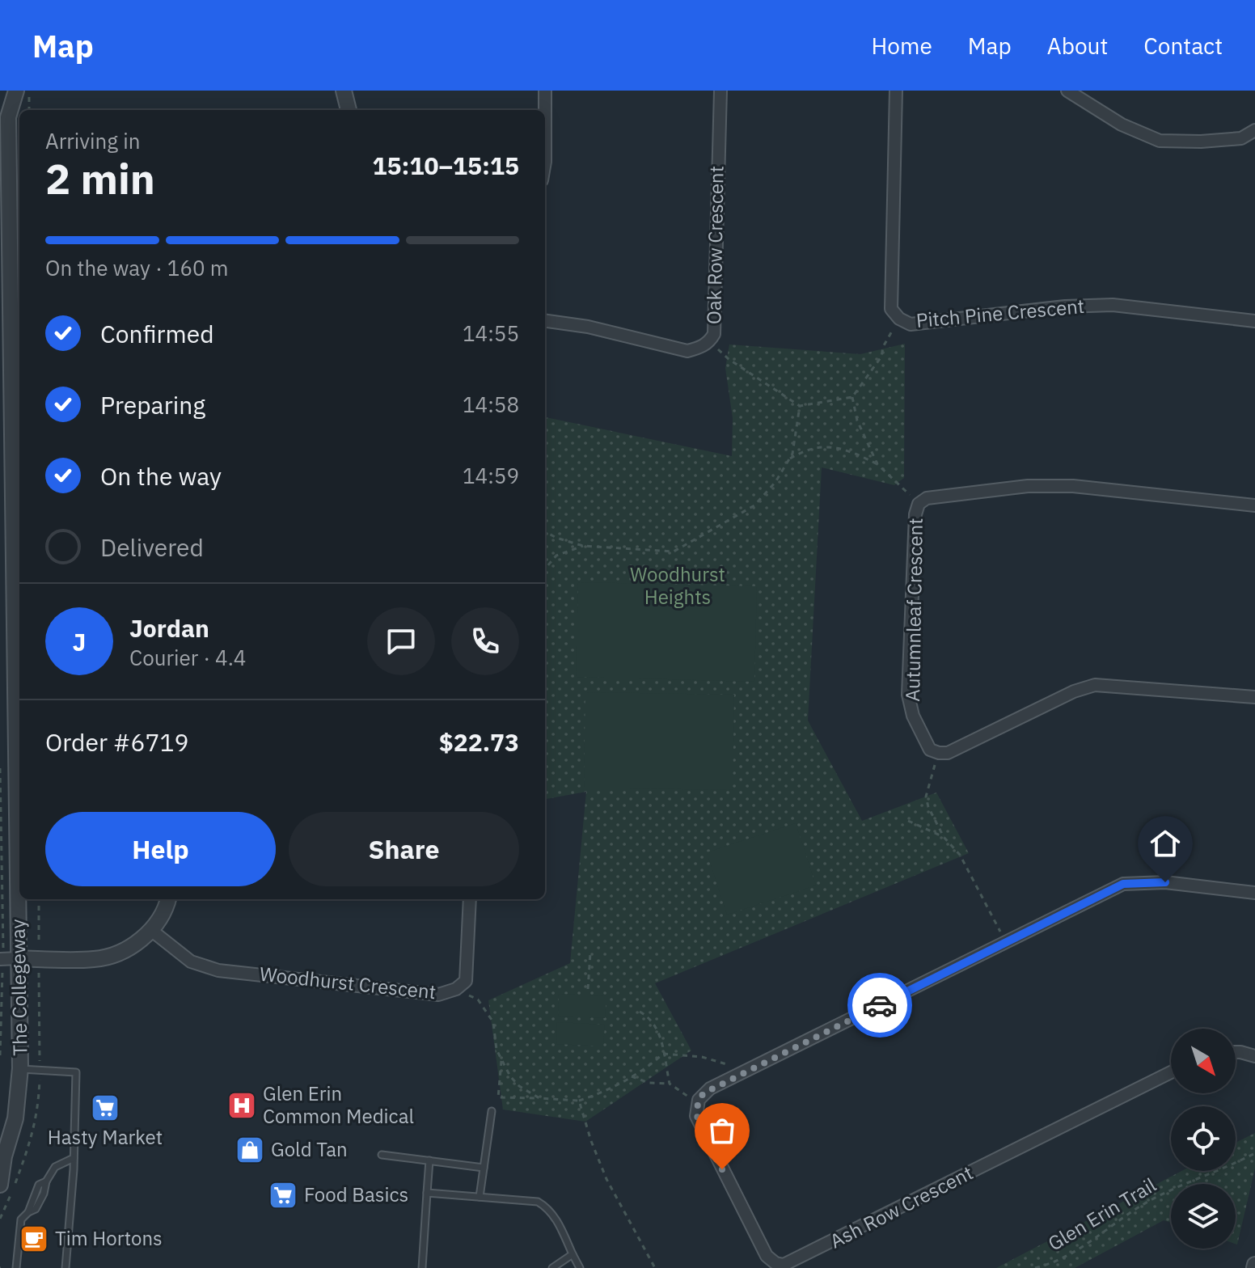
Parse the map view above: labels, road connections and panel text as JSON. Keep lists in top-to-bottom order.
{
  "streets": {
    "street": [
      "Oak Row Crescent",
      "Pitch Pine Crescent",
      "Autumnleaf Crescent",
      "Woodhurst Crescent",
      "The Collegeway",
      "Ash Row Crescent"
    ],
    "path": ["Glen Erin Trail"]
  },
  "parks": ["Woodhurst Heights"],
  "places": {
    "hospital": ["Glen Erin Common Medical"],
    "supermarket": ["Hasty Market", "Food Basics"],
    "shop": ["Gold Tan"],
    "cafe": ["Tim Hortons"]
  },
  "north": "bottom right",
  "page": {
    "header": "Map",
    "nav": [
      "Home",
      "Map",
      "About",
      "Contact"
    ],
    "heading": ["2 min", "Arriving in", "15:10–15:15"],
    "panel": [
      "Jordan",
      "Courier · 4.4",
      "Order #6719",
      "$22.73"
    ],
    "bar": "On the way · 160 m",
    "list": [
      ["Confirmed", "14:55"],
      ["Preparing", "14:58"],
      ["On the way", "14:59"],
      "Delivered"
    ],
    "round": "J",
    "buttons": ["Help", "Share"]
  }
}
